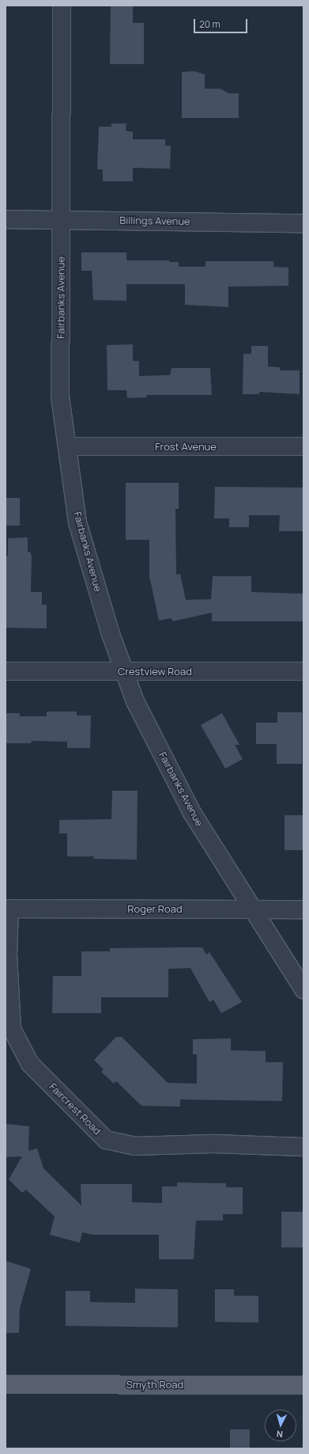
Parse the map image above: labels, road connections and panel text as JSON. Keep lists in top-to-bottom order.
{
  "streets": {
    "main road": ["Smyth Road"],
    "street": [
      "Billings Avenue",
      "Fairbanks Avenue",
      "Frost Avenue",
      "Crestview Road",
      "Roger Road",
      "Faircrest Road"
    ]
  },
  "crossings": [
    ["Billings Avenue", "Fairbanks Avenue"],
    ["Fairbanks Avenue", "Frost Avenue"],
    ["Fairbanks Avenue", "Crestview Road"],
    ["Fairbanks Avenue", "Roger Road"],
    ["Roger Road", "Faircrest Road"]
  ],
  "scale_bar": "20 m",
  "north": "bottom"
}
